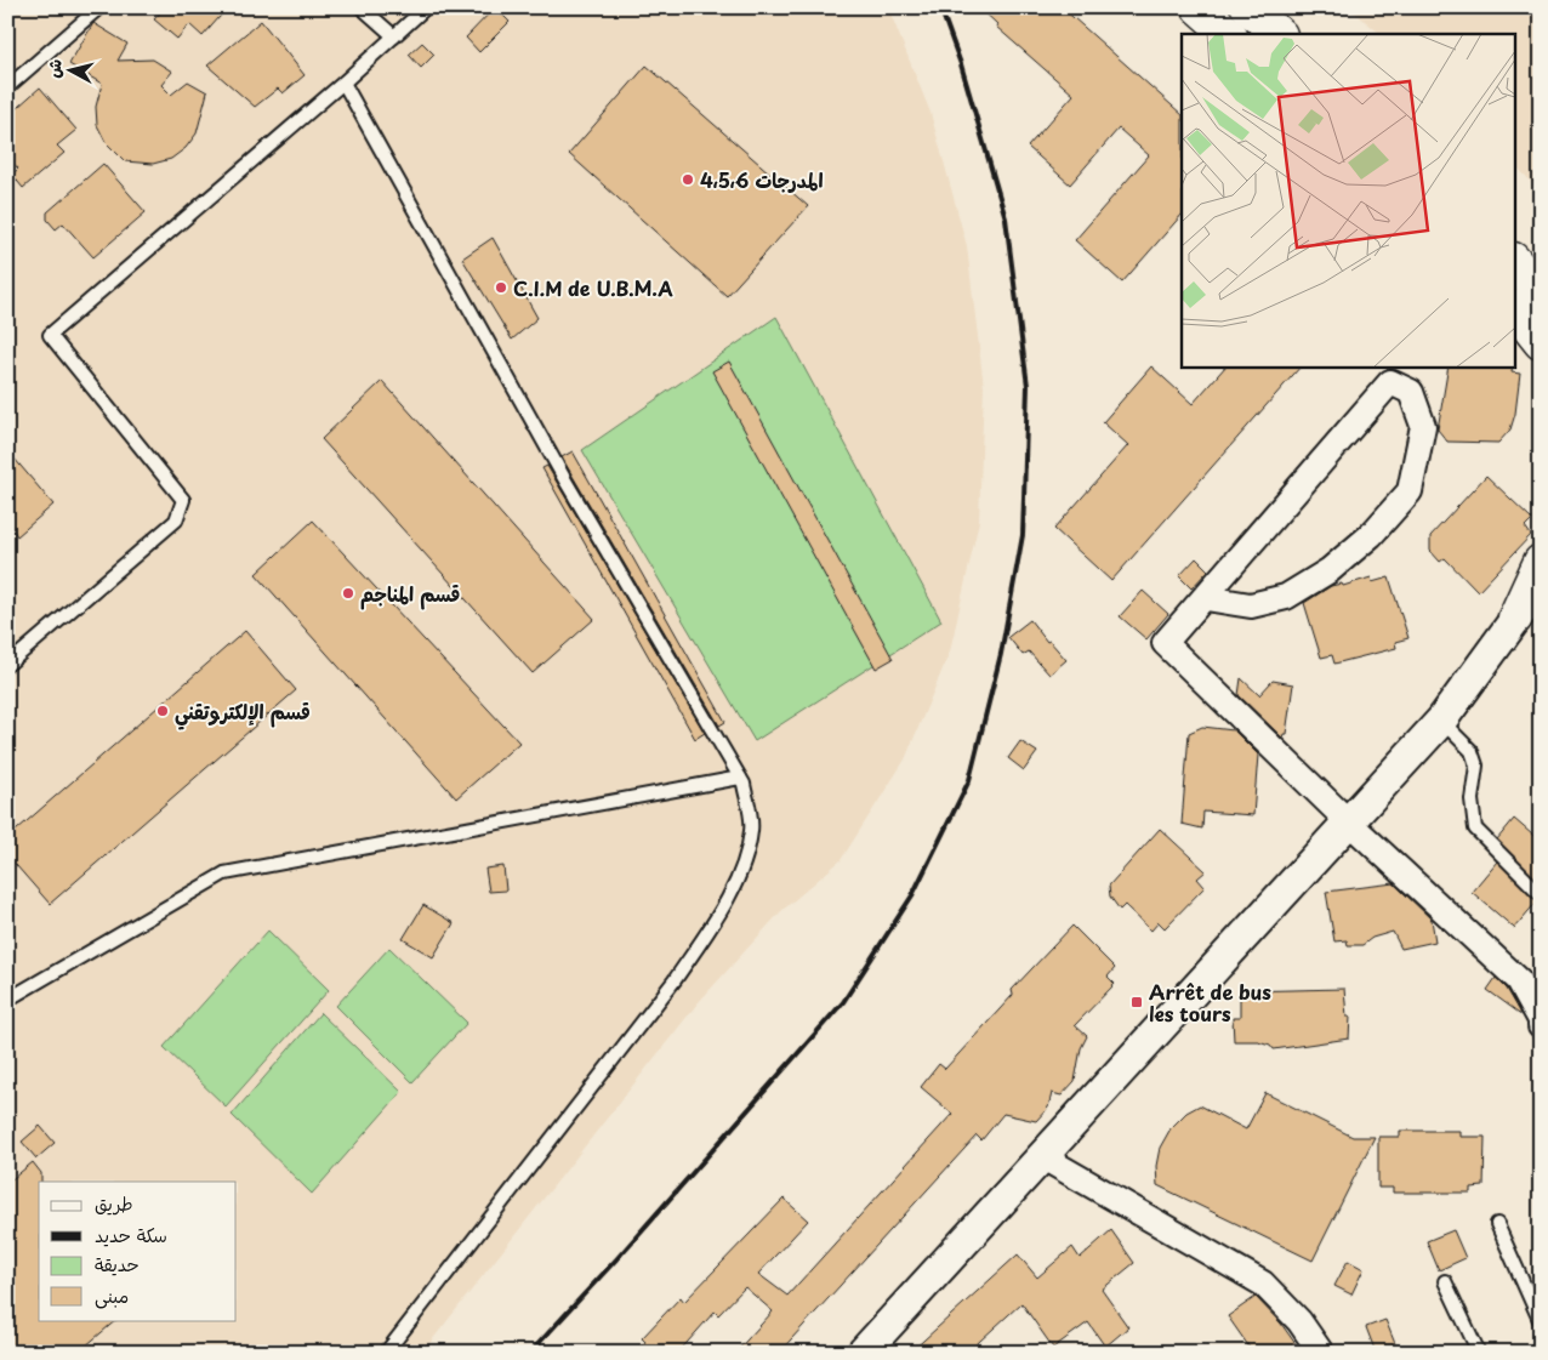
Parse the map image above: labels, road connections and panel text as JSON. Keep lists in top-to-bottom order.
{
  "places": {
    "other": [
      "المدرجات 4،5،6",
      "C.I.M de U.B.M.A",
      "قسم المناجم",
      "قسم الإلكتروتقني"
    ],
    "transit": ["Arrêt de bus les tours"]
  },
  "legend": [
    "طريق",
    "سكة حديد",
    "حديقة",
    "مبنى"
  ],
  "north": "left"
}
